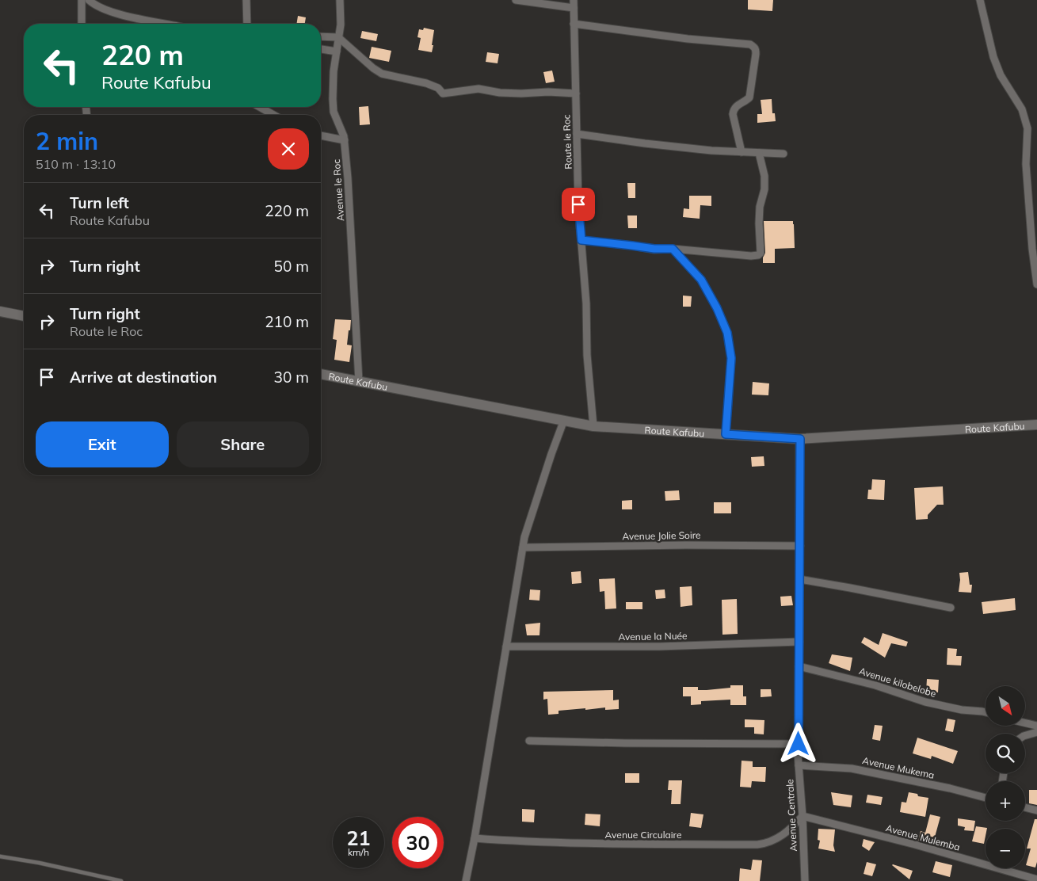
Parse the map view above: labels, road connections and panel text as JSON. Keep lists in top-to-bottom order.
{
  "streets": {
    "main road": ["Route Kafubu"],
    "street": [
      "Route le Roc",
      "Avenue le Roc",
      "Avenue Jolie Soire",
      "Avenue la Nuée",
      "Avenue kilobelobe",
      "Avenue Mukema",
      "Avenue Centrale",
      "Avenue Circulaire",
      "Avenue Mulemba"
    ]
  },
  "crossings": [
    ["Route le Roc", "Route Kafubu"],
    ["Avenue le Roc", "Route Kafubu"],
    ["Route Kafubu", "Avenue Centrale"],
    ["Avenue Jolie Soire", "Avenue Centrale"],
    ["Avenue la Nuée", "Avenue Centrale"],
    ["Avenue kilobelobe", "Avenue Centrale"],
    ["Avenue Mukema", "Avenue Centrale"],
    ["Avenue Centrale", "Avenue Circulaire"],
    ["Avenue Centrale", "Avenue Mulemba"],
    ["Avenue Circulaire", "Avenue Mulemba"]
  ],
  "north": "bottom right",
  "page": {
    "turn": ["220 m", "Route Kafubu"],
    "heading": ["2 min", "510 m · 13:10"],
    "list": [
      {
        "name": "Turn left",
        "note": "Route Kafubu",
        "value": "220 m"
      },
      {
        "name": "Turn right",
        "value": "50 m"
      },
      {
        "name": "Turn right",
        "note": "Route le Roc",
        "value": "210 m"
      },
      {
        "name": "Arrive at destination",
        "value": "30 m"
      }
    ],
    "buttons": ["Exit", "Share"],
    "map_buttons": ["+", "−"],
    "speed": "21 km/h",
    "limit": "30"
  }
}
